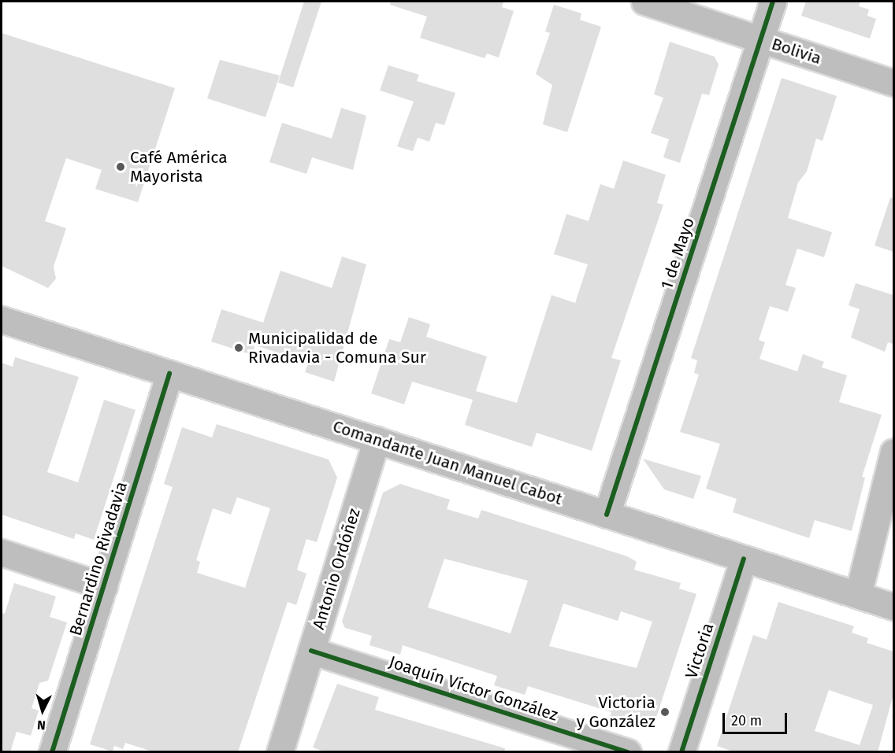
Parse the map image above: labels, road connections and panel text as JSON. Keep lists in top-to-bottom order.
{
  "streets": {
    "street": [
      "Bolivia",
      "1 de Mayo",
      "Comandante Juan Manuel Cabot",
      "Bernardino Rivadavia",
      "Antonio Ordóñez",
      "Victoria",
      "Joaquín Víctor González"
    ]
  },
  "crossings": [
    ["Bolivia", "1 de Mayo"],
    ["1 de Mayo", "Comandante Juan Manuel Cabot"],
    ["Comandante Juan Manuel Cabot", "Bernardino Rivadavia"],
    ["Comandante Juan Manuel Cabot", "Antonio Ordóñez"],
    ["Comandante Juan Manuel Cabot", "Victoria"],
    ["Antonio Ordóñez", "Joaquín Víctor González"]
  ],
  "places": ["Café América Mayorista", "Municipalidad de Rivadavia - Comuna Sur", "Victoria y González"],
  "scale_bar": "20 m",
  "north": "bottom"
}
